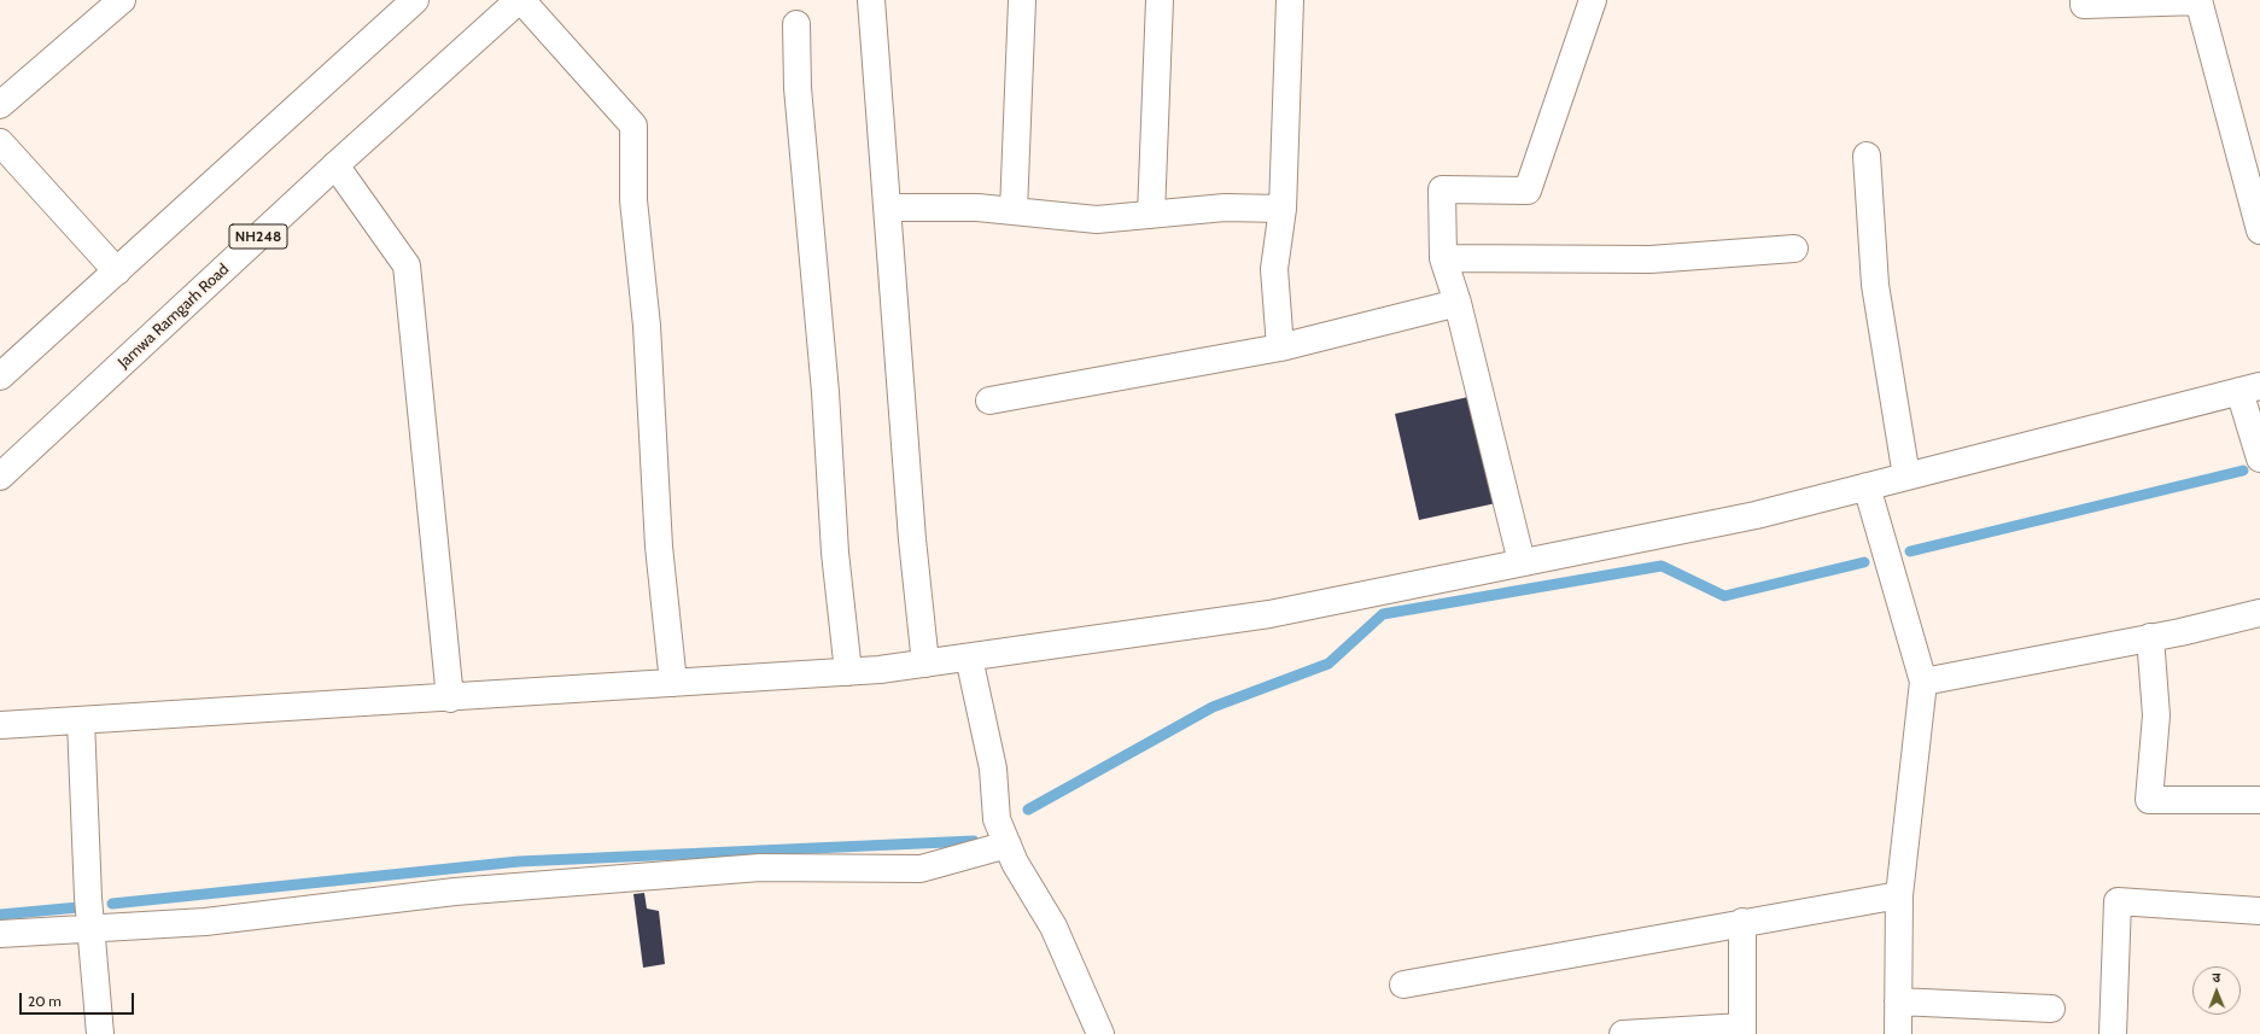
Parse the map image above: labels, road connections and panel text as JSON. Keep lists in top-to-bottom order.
{
  "streets": {
    "main road": ["NH248", "Jamwa Ramgarh Road"]
  },
  "scale_bar": "20 m",
  "north": "top"
}
